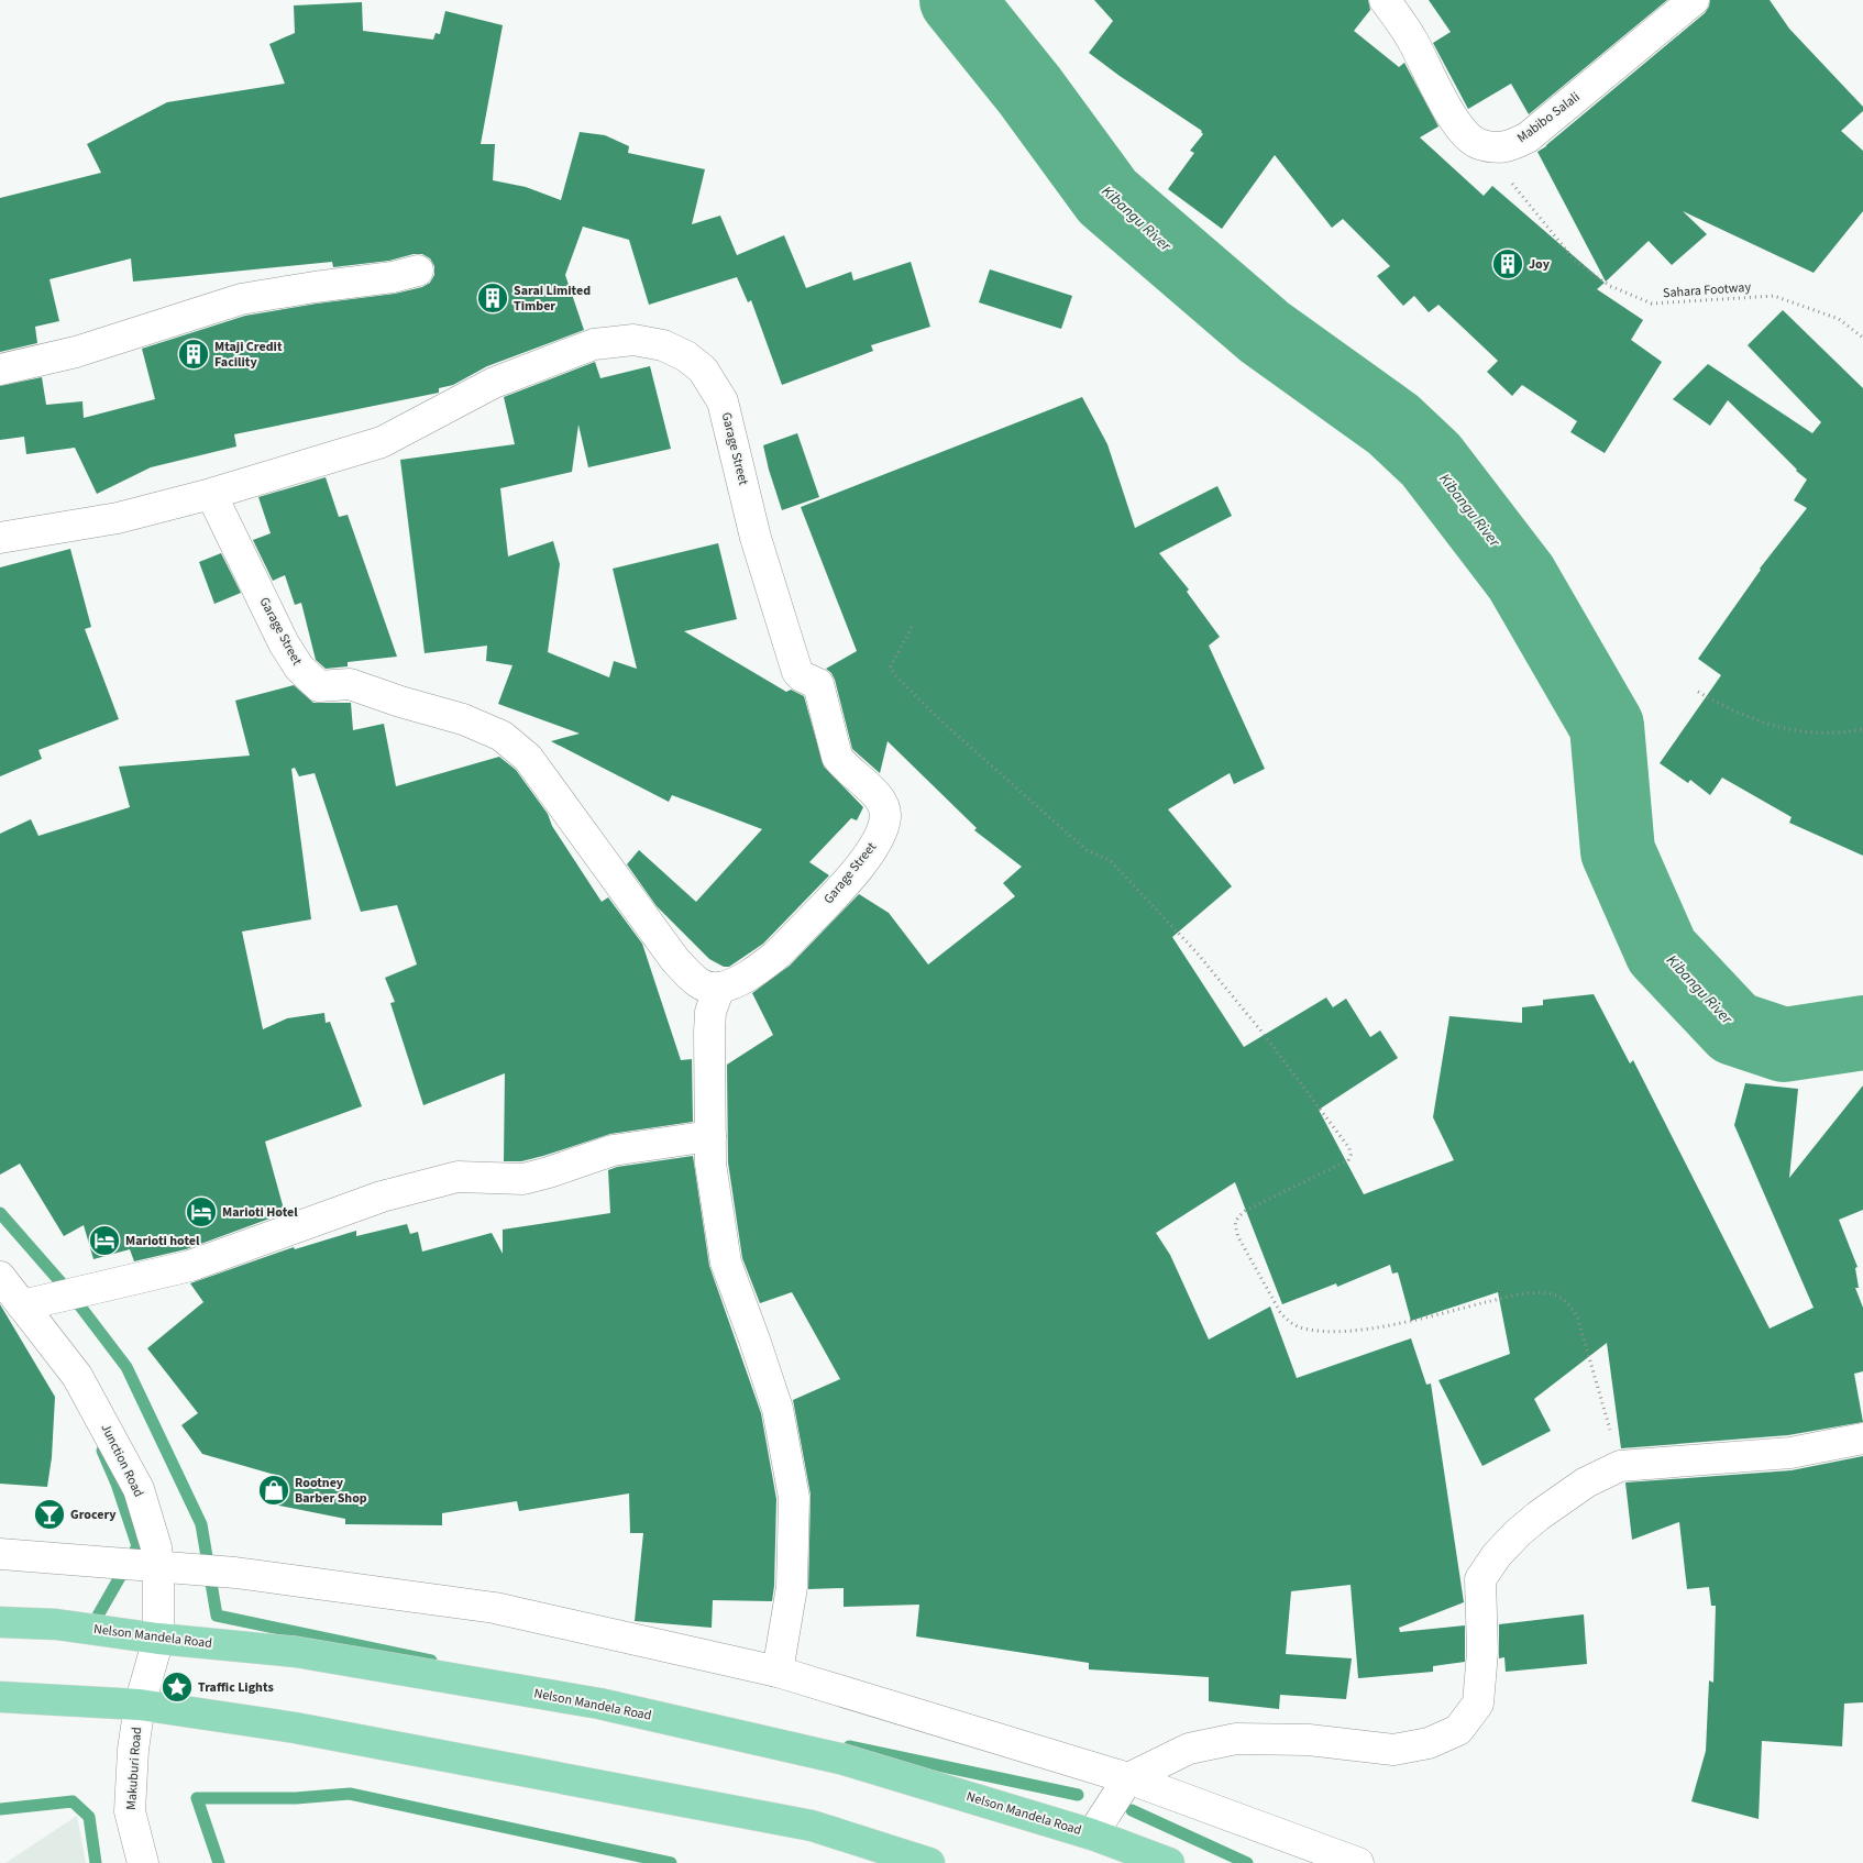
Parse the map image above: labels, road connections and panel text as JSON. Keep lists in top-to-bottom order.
{
  "streets": {
    "main road": ["Nelson Mandela Road"],
    "street": [
      "Mabibo Salali",
      "Garage Street",
      "Junction Road",
      "Makuburi Road"
    ],
    "path": ["Sahara Footway"]
  },
  "crossings": [
    ["Mabibo Salali", "Sahara Footway"],
    ["Junction Road", "Nelson Mandela Road"],
    ["Junction Road", "Makuburi Road"]
  ],
  "water": ["Kibangu River"],
  "places": {
    "building": ["Joy", "Sarai Limited Timber", "Mtaji Credit Facility"],
    "hotel": ["Marioti Hotel", "Marioti hotel"],
    "shop": ["Rootney Barber Shop"],
    "bar": ["Grocery"],
    "place": ["Traffic Lights"]
  }
}
